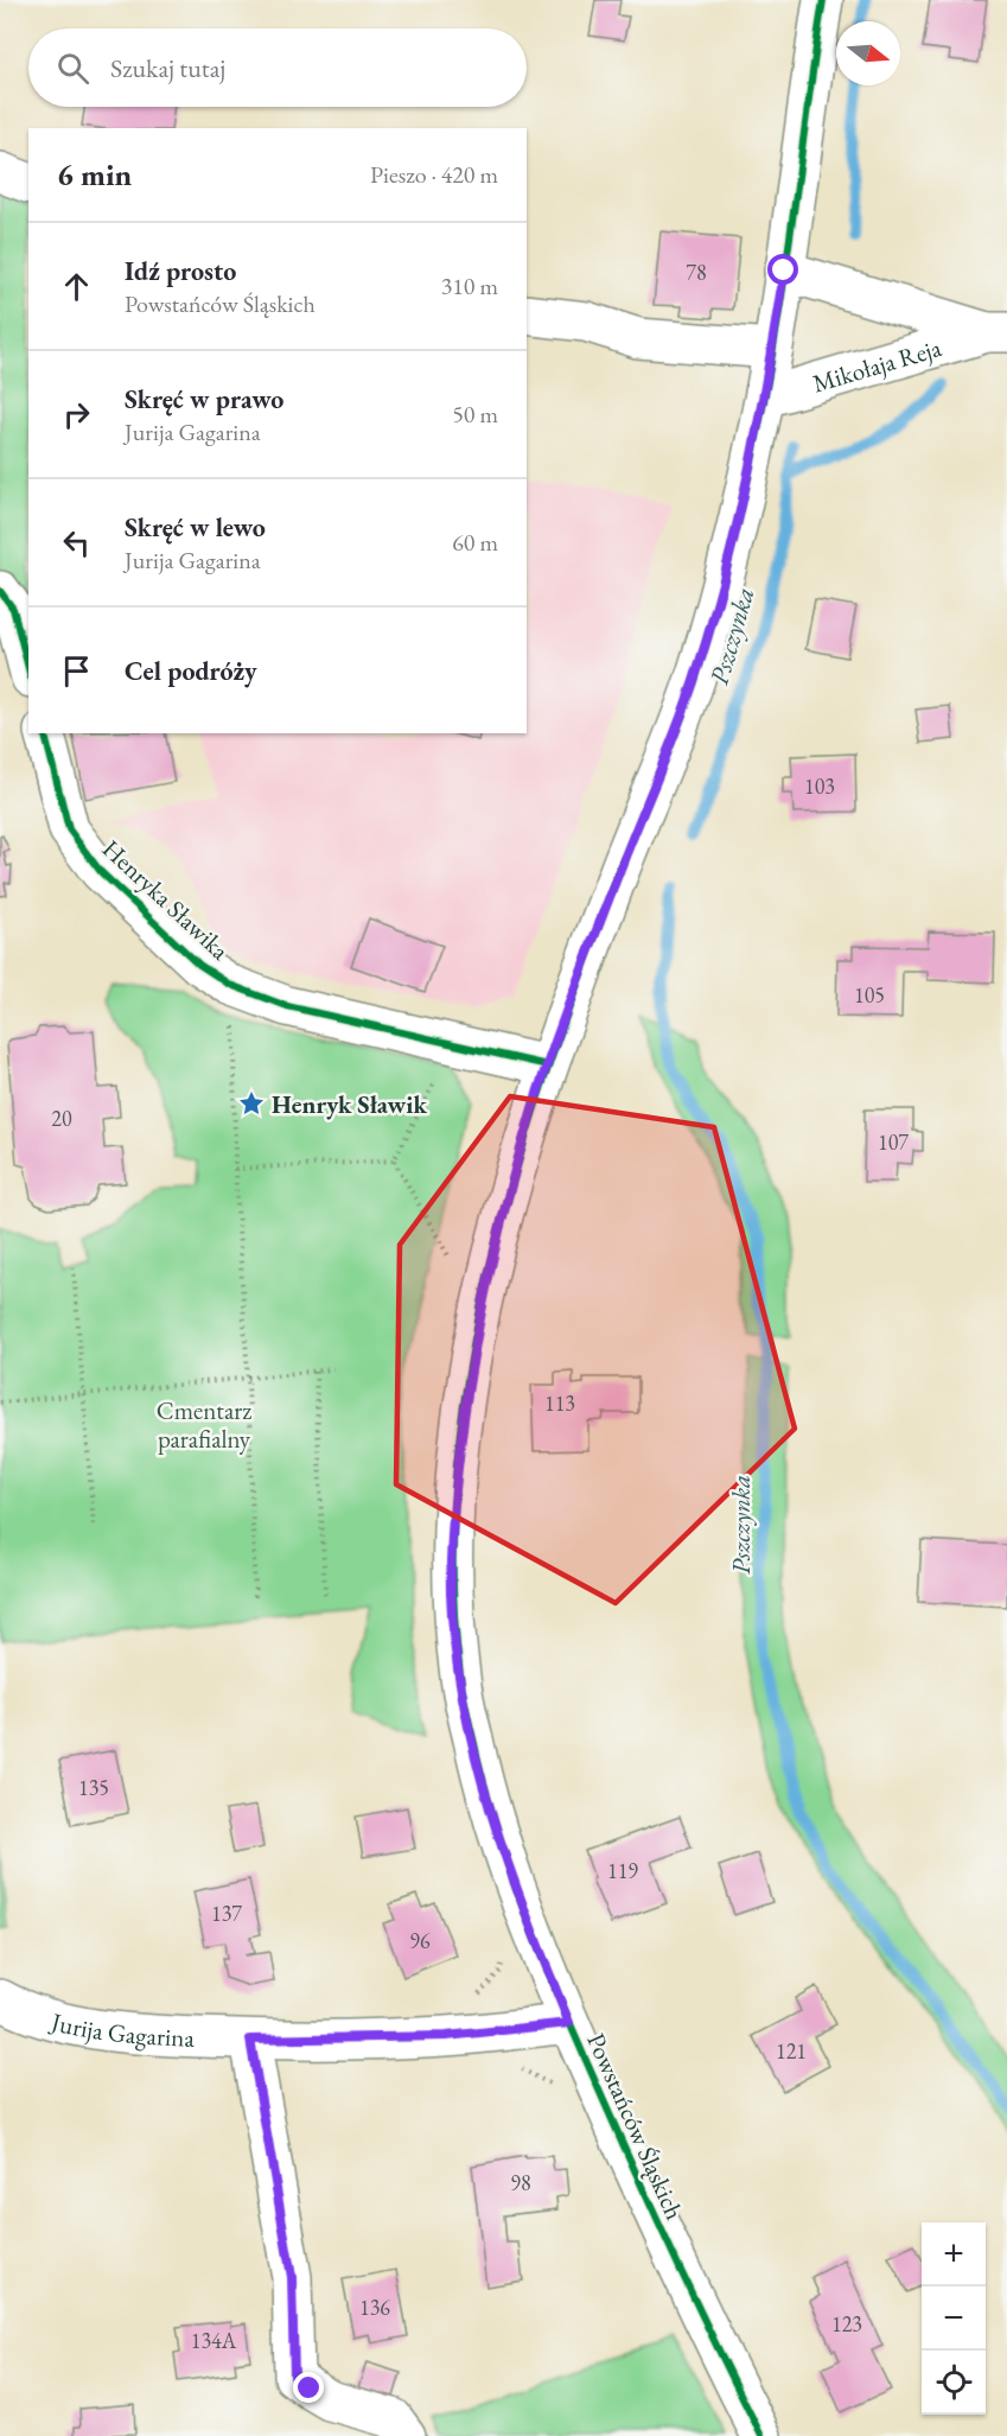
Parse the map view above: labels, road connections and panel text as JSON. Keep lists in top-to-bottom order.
{
  "streets": {
    "street": [
      "Mikołaja Reja",
      "Henryka Sławika",
      "Jurija Gagarina",
      "Powstańców Śląskich"
    ]
  },
  "crossings": [
    ["Mikołaja Reja", "Powstańców Śląskich"],
    ["Henryka Sławika", "Powstańców Śląskich"],
    ["Jurija Gagarina", "Powstańców Śląskich"]
  ],
  "water": ["Pszczynka"],
  "parks": ["Cmentarz parafialny"],
  "places": {
    "place": ["Henryk Sławik"]
  },
  "house_numbers": [
    "78",
    "103",
    "105",
    "20",
    "107",
    "113",
    "135",
    "119",
    "137",
    "96",
    "121",
    "98",
    "136",
    "123",
    "134A"
  ],
  "north": "right",
  "page": {
    "search": "Szukaj tutaj",
    "heading": ["6 min", "Pieszo · 420 m"],
    "list": [
      ["Idź prosto", "Powstańców Śląskich", "310 m"],
      ["Skręć w prawo", "Jurija Gagarina", "50 m"],
      ["Skręć w lewo", "Jurija Gagarina", "60 m"],
      "Cel podróży"
    ],
    "map_buttons": ["+", "−"]
  }
}
